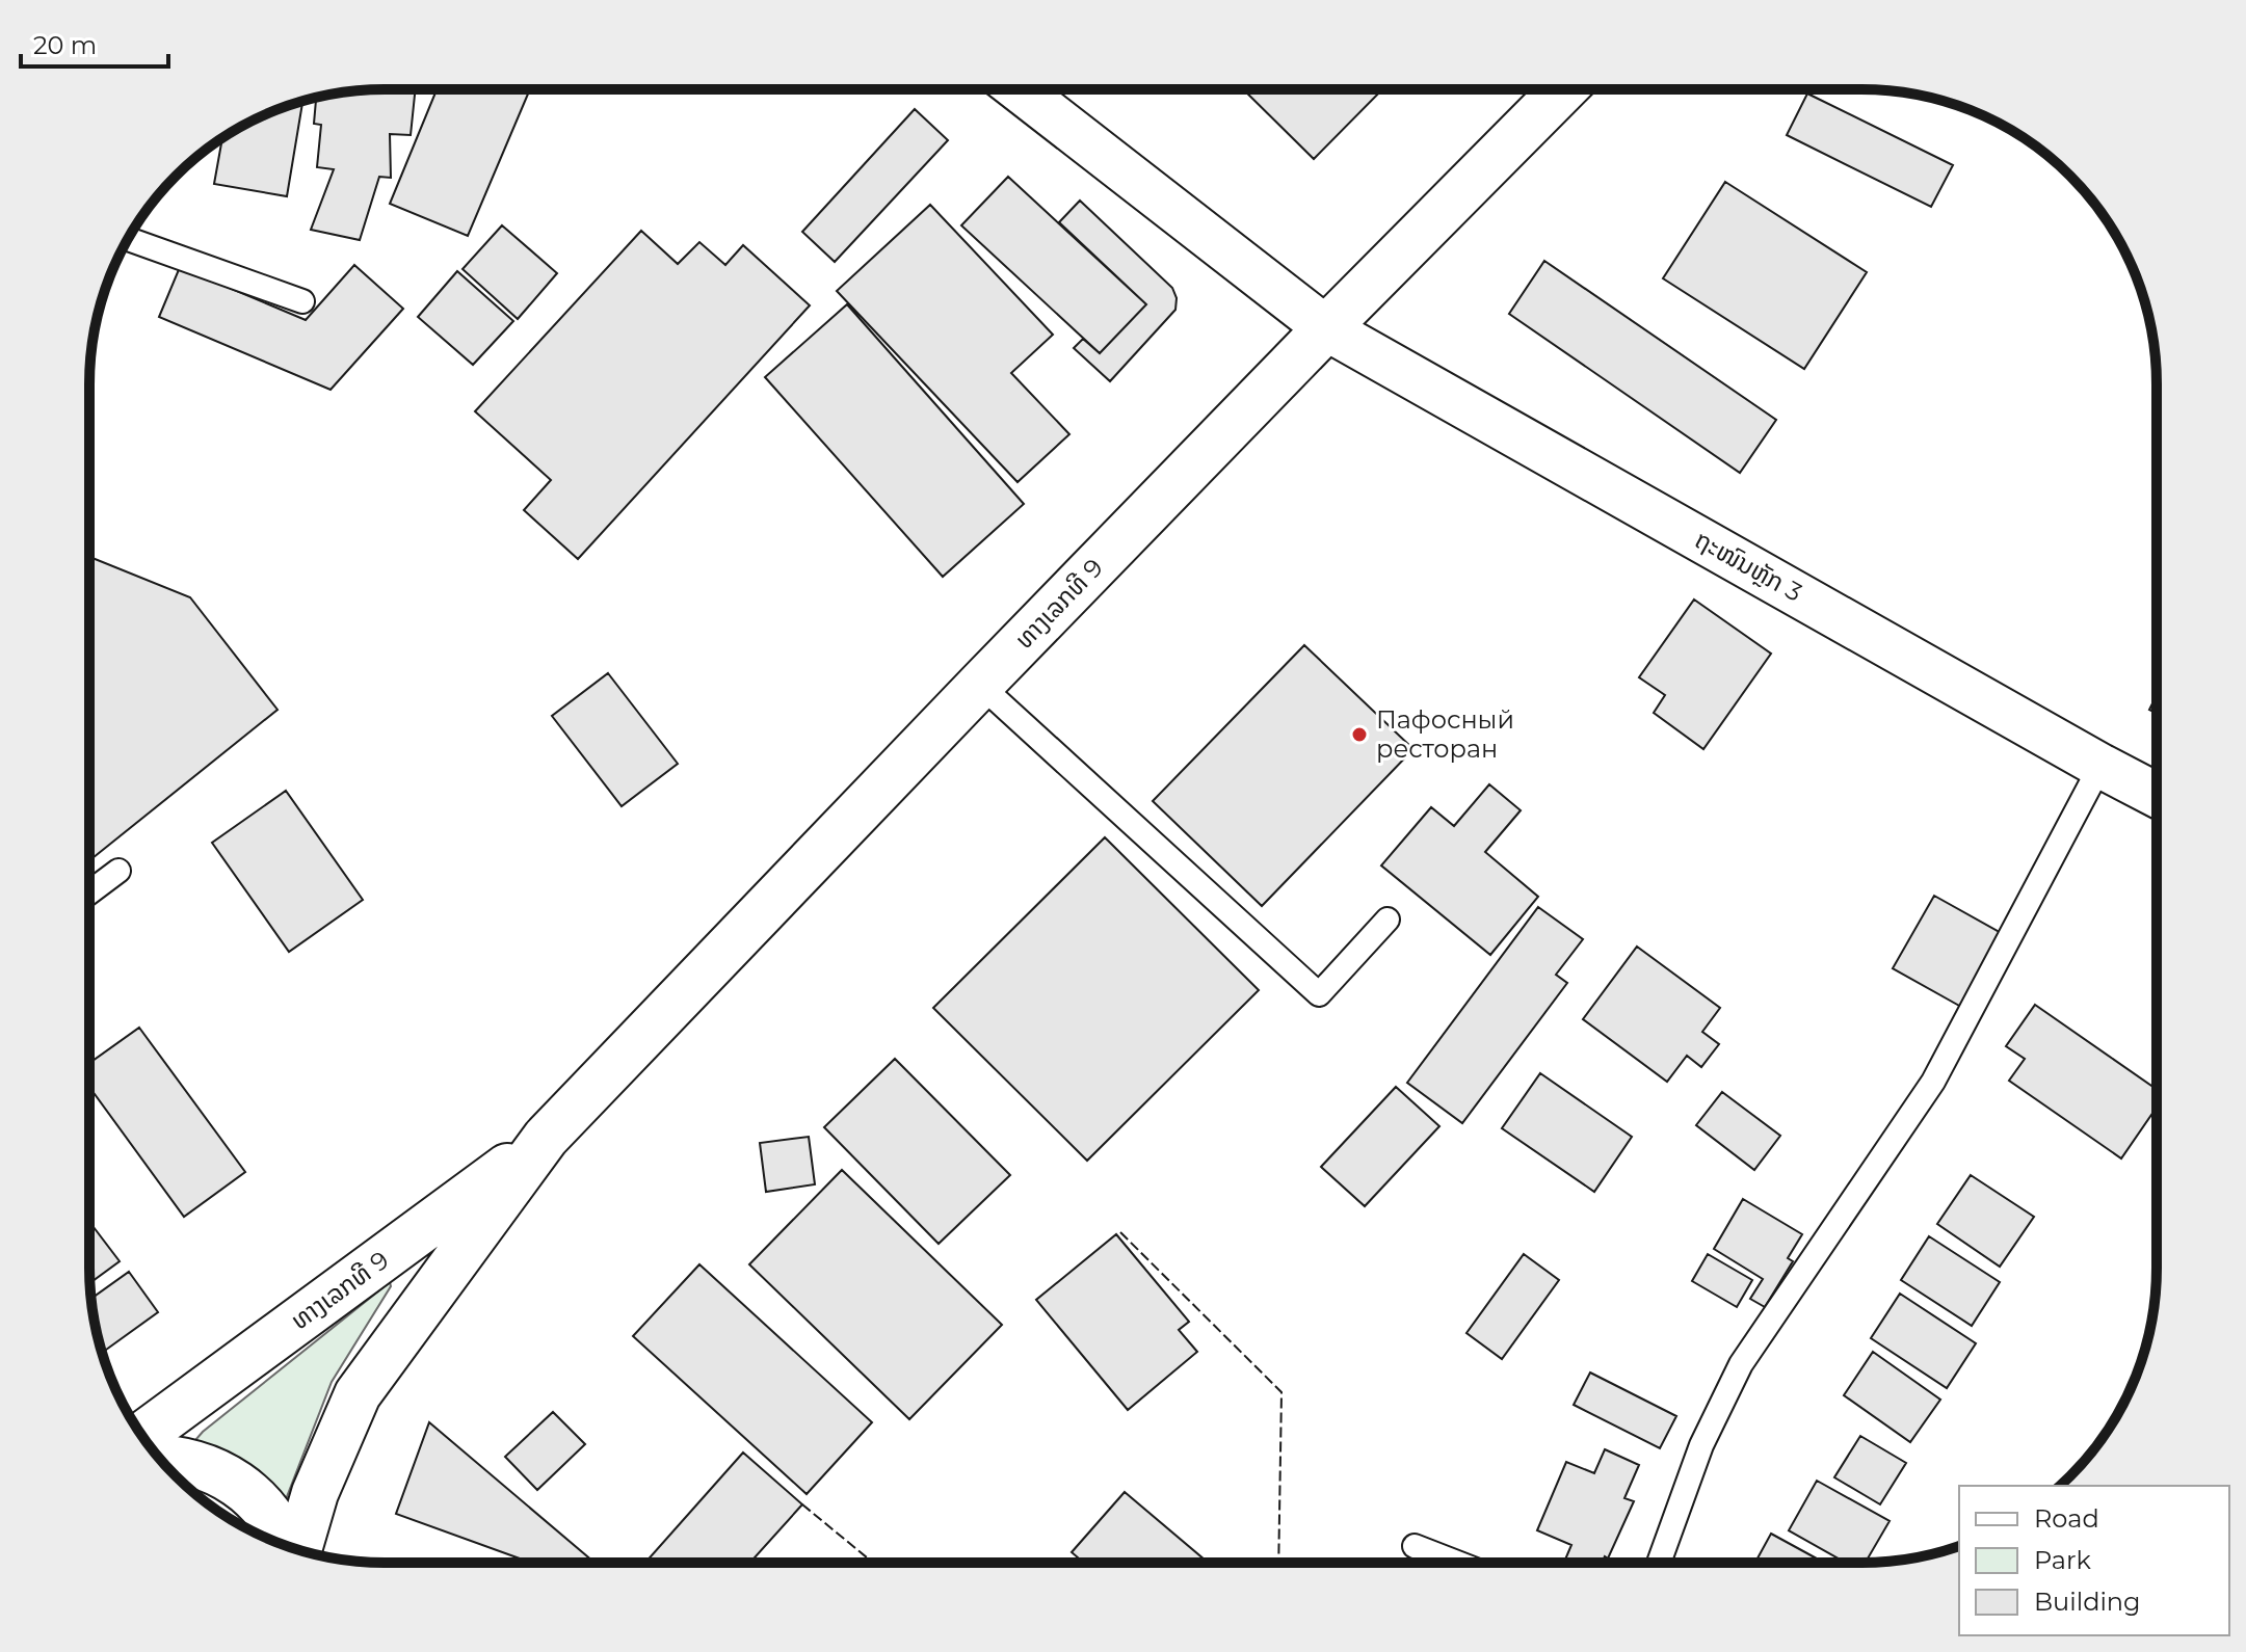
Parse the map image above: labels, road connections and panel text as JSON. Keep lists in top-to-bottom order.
{
  "streets": {
    "main road": ["ທາງເລກທີ 9"],
    "street": ["ຖະໜົນຫຼັກ 3"]
  },
  "crossings": [
    ["ຖະໜົນຫຼັກ 3", "ທາງເລກທີ 9"]
  ],
  "places": ["Пафосный ресторан"],
  "legend": ["Road", "Park", "Building"],
  "scale_bar": "20 m"
}
